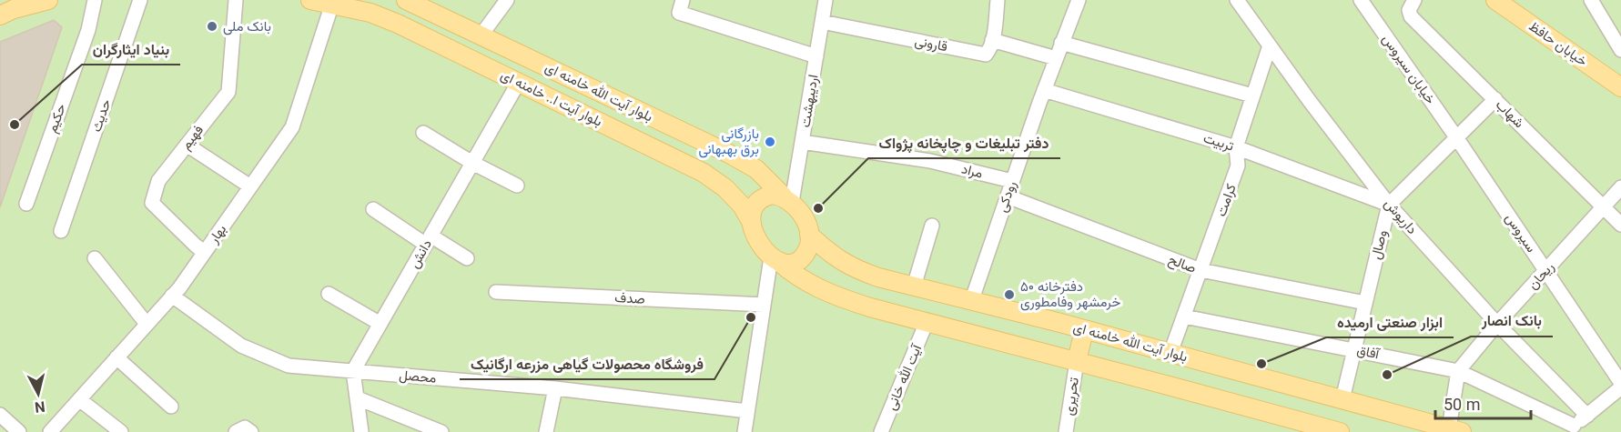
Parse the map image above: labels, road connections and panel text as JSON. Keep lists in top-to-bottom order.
{
  "streets": {
    "main road": ["خیابان حافظ", "بلوار آیت الله خامنه ای", "بلوار آیت ا.. خامنه ای"],
    "street": [
      "قارونی",
      "خیابان سیروس",
      "اردیبهشت",
      "شهاب",
      "حدیث",
      "حکیم",
      "فهیم",
      "تربیت",
      "مراد",
      "رودکی",
      "کرامت",
      "داریوش",
      "سیروس",
      "بهار",
      "وصال",
      "دانش",
      "صالح",
      "ریحان",
      "صدف",
      "آفاق",
      "محصل",
      "آیت الله خانی",
      "تحریری"
    ]
  },
  "crossings": [
    ["قارونی", "اردیبهشت"],
    ["خیابان سیروس", "سیروس"],
    ["بلوار آیت الله خامنه ای", "بلوار آیت ا.. خامنه ای"],
    ["بلوار آیت الله خامنه ای", "اردیبهشت"],
    ["بلوار آیت الله خامنه ای", "رودکی"],
    ["بلوار آیت الله خامنه ای", "کرامت"],
    ["بلوار آیت الله خامنه ای", "وصال"],
    ["بلوار آیت ا.. خامنه ای", "اردیبهشت"],
    ["بلوار آیت ا.. خامنه ای", "بهار"],
    ["بلوار آیت ا.. خامنه ای", "دانش"],
    ["اردیبهشت", "مراد"],
    ["شهاب", "ریحان"],
    ["فهیم", "بهار"],
    ["تربیت", "رودکی"],
    ["تربیت", "کرامت"],
    ["تربیت", "داریوش"],
    ["تربیت", "وصال"],
    ["مراد", "رودکی"],
    ["رودکی", "صالح"],
    ["کرامت", "داریوش"],
    ["کرامت", "صالح"],
    ["کرامت", "آفاق"],
    ["داریوش", "وصال"],
    ["داریوش", "ریحان"],
    ["سیروس", "ریحان"],
    ["بهار", "محصل"],
    ["وصال", "صالح"],
    ["وصال", "آفاق"],
    ["دانش", "محصل"],
    ["ریحان", "آفاق"]
  ],
  "places": [
    "بانک ملی",
    "بنیاد ایثارگران",
    "بازرگانی برق بهبهانی",
    "دفتر تبلیغات و چاپخانه پژواک",
    "دفترخانه ۵۰ خرمشهر وفامطوری",
    "فروشگاه محصولات گیاهی مزرعه ارگانیک",
    "ابزار صنعتی ارمیده",
    "بانک انصار"
  ],
  "scale_bar": "50 m",
  "north": "bottom"
}
